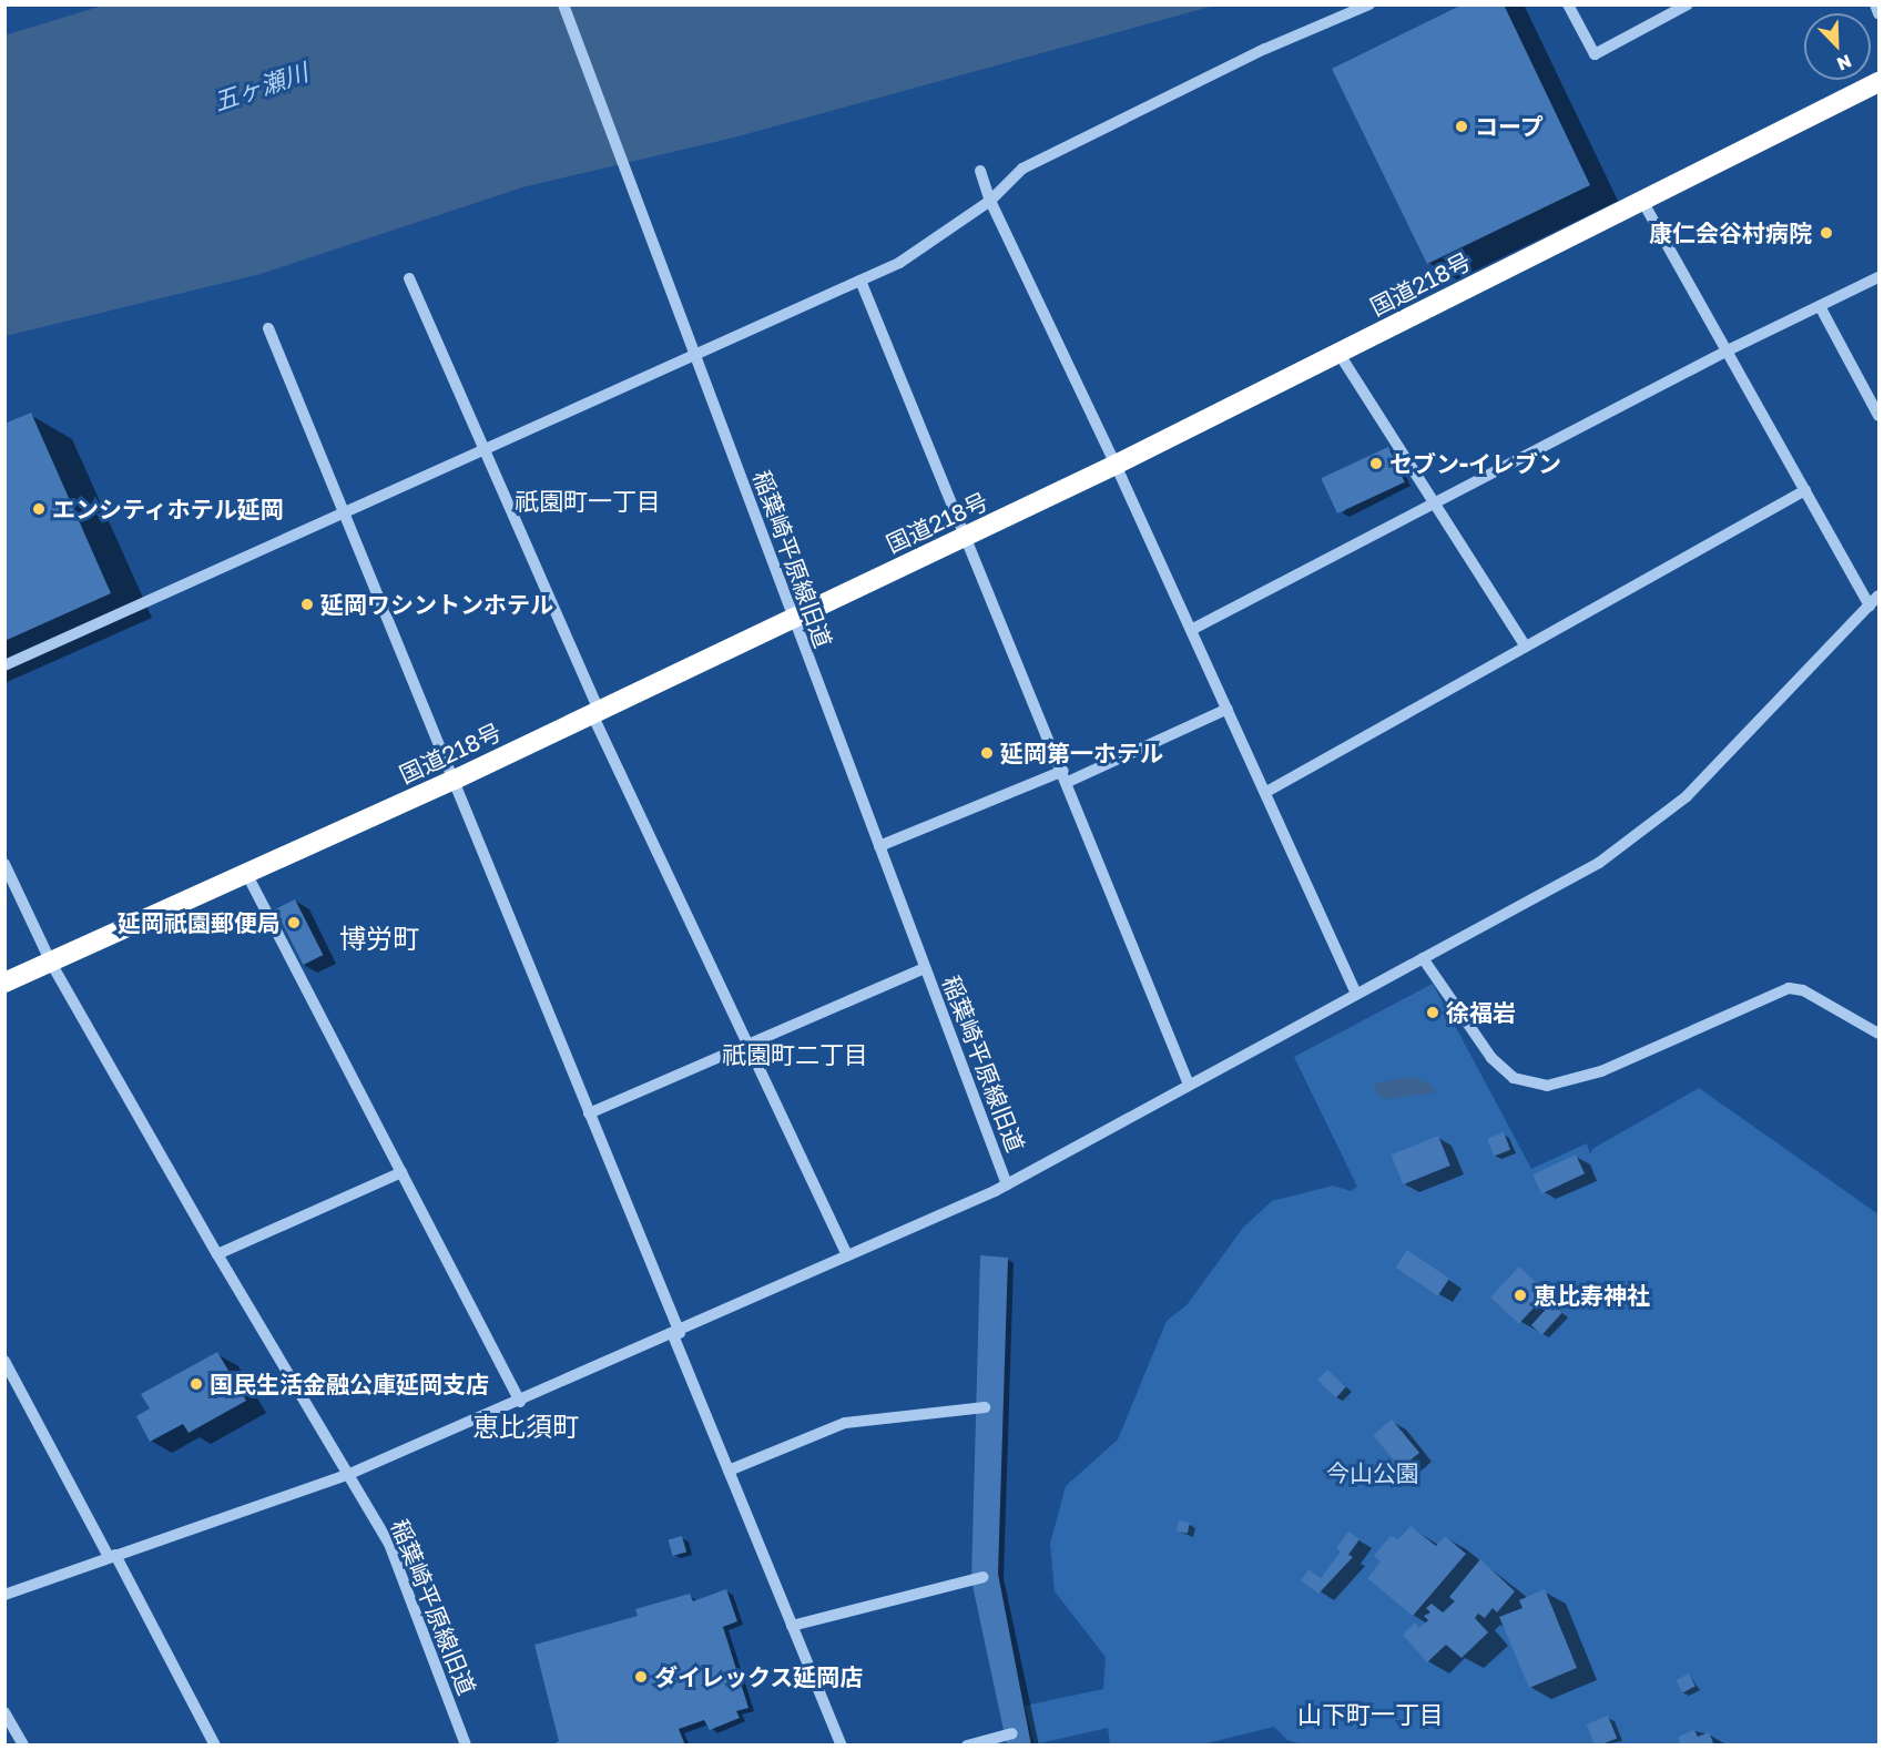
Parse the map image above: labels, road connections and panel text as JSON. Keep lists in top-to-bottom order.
{
  "streets": {
    "highway": ["国道218号"],
    "street": ["稲葉崎平原線旧道"]
  },
  "crossings": [
    ["国道218号", "稲葉崎平原線旧道"]
  ],
  "districts": [
    "祇園町一丁目",
    "博労町",
    "祇園町二丁目",
    "恵比須町",
    "山下町一丁目"
  ],
  "water": ["五ヶ瀬川"],
  "parks": ["今山公園"],
  "places": [
    "コープ",
    "康仁会谷村病院",
    "セブン-イレブン",
    "エンシティホテル延岡",
    "延岡ワシントンホテル",
    "延岡第一ホテル",
    "延岡祇園郵便局",
    "徐福岩",
    "恵比寿神社",
    "国民生活金融公庫延岡支店",
    "ダイレックス延岡店"
  ],
  "north": "bottom right"
}
